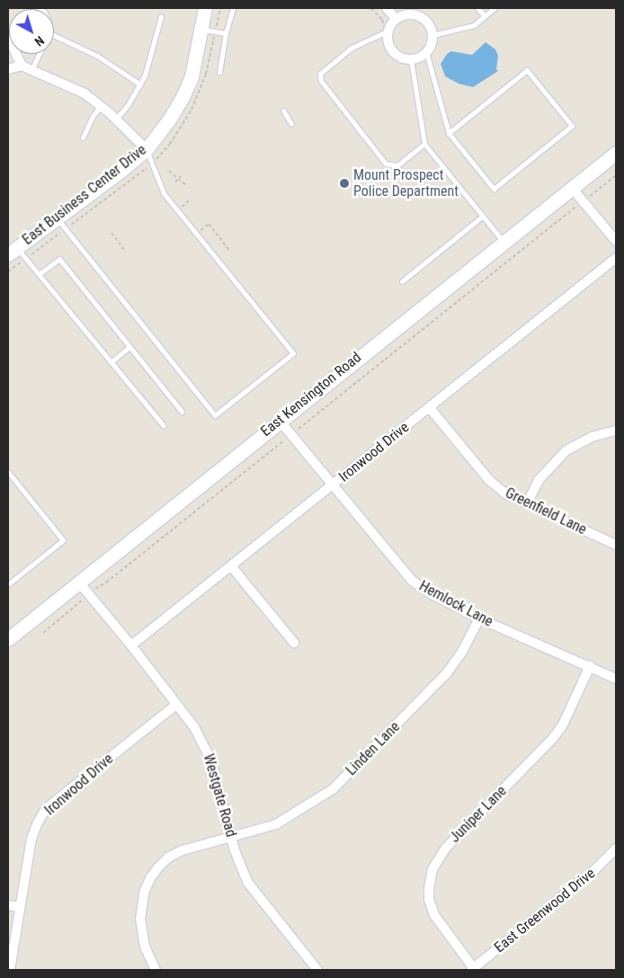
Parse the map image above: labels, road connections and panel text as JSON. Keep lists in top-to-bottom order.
{
  "streets": {
    "main road": ["East Business Center Drive", "East Kensington Road"],
    "street": [
      "Ironwood Drive",
      "Greenfield Lane",
      "Hemlock Lane",
      "Linden Lane",
      "Westgate Road",
      "Juniper Lane",
      "East Greenwood Drive"
    ]
  },
  "crossings": [
    ["East Kensington Road", "Hemlock Lane"],
    ["East Kensington Road", "Westgate Road"],
    ["Ironwood Drive", "Greenfield Lane"],
    ["Ironwood Drive", "Hemlock Lane"],
    ["Ironwood Drive", "Westgate Road"],
    ["Hemlock Lane", "Linden Lane"],
    ["Hemlock Lane", "Juniper Lane"],
    ["Linden Lane", "Westgate Road"],
    ["Juniper Lane", "East Greenwood Drive"]
  ],
  "places": ["Mount Prospect Police Department"],
  "north": "bottom right"
}
